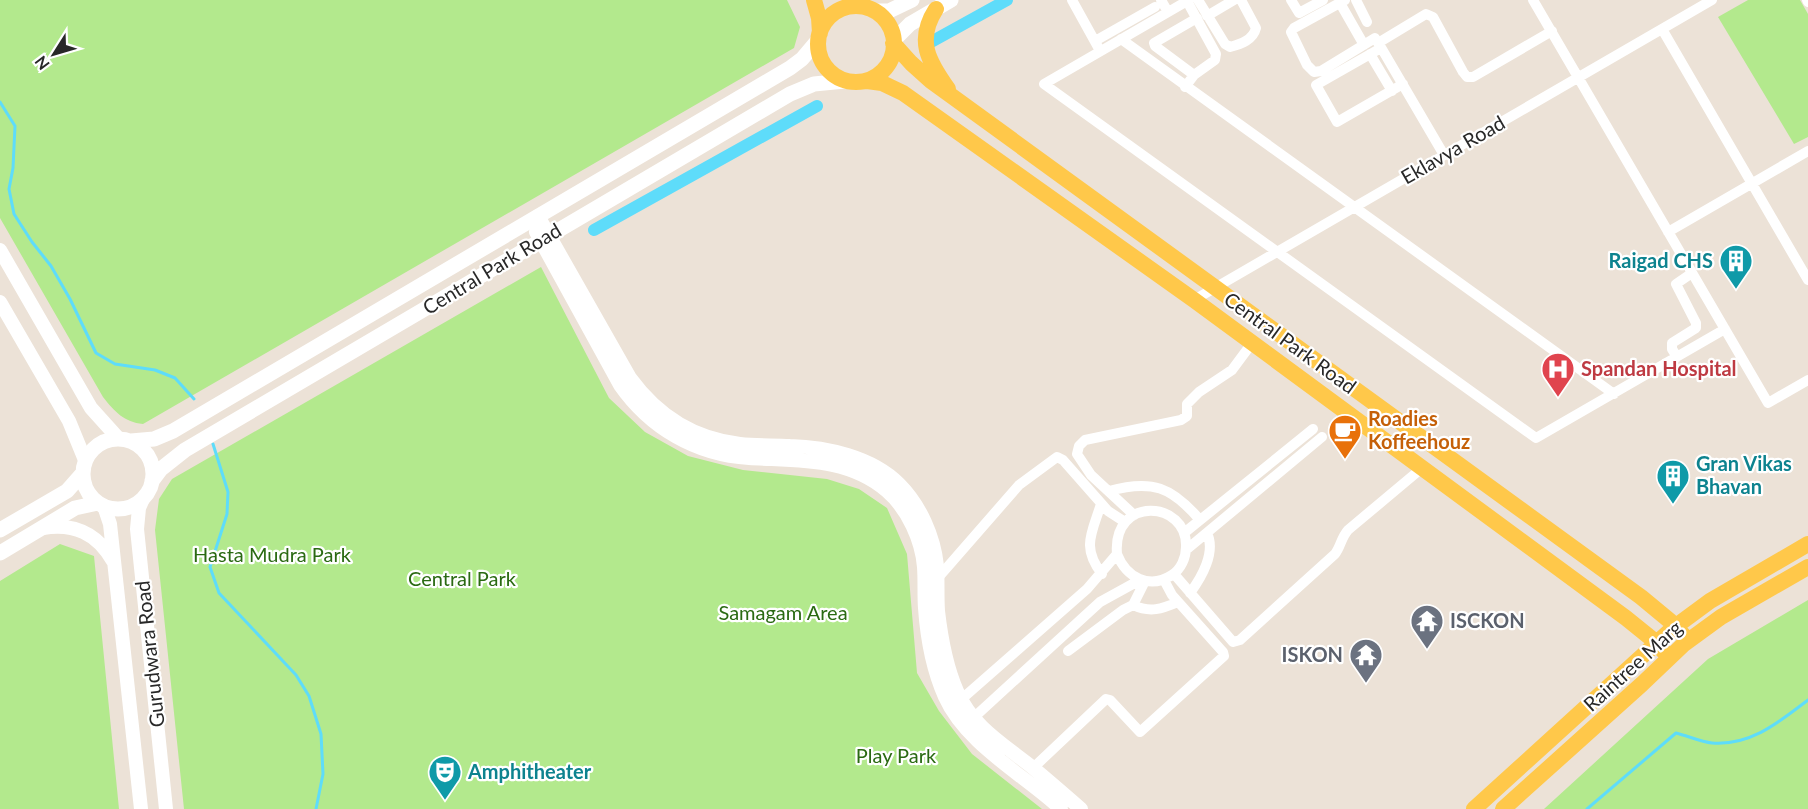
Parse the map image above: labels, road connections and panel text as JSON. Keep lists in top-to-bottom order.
{
  "streets": {
    "main road": ["Central Park Road", "Raintree Marg"],
    "street": ["Eklavya Road", "Gurudwara Road"]
  },
  "crossings": [
    ["Eklavya Road", "Central Park Road"],
    ["Central Park Road", "Gurudwara Road"],
    ["Central Park Road", "Raintree Marg"]
  ],
  "parks": [
    "Hasta Mudra Park",
    "Central Park",
    "Samagam Area",
    "Play Park"
  ],
  "places": {
    "building": ["Raigad CHS", "Gran Vikas Bhavan"],
    "hospital": ["Spandan Hospital"],
    "cafe": ["Roadies Koffeehouz"],
    "temple": ["ISCKON", "ISKON"],
    "theatre": ["Amphitheater"]
  },
  "north": "bottom left"
}
